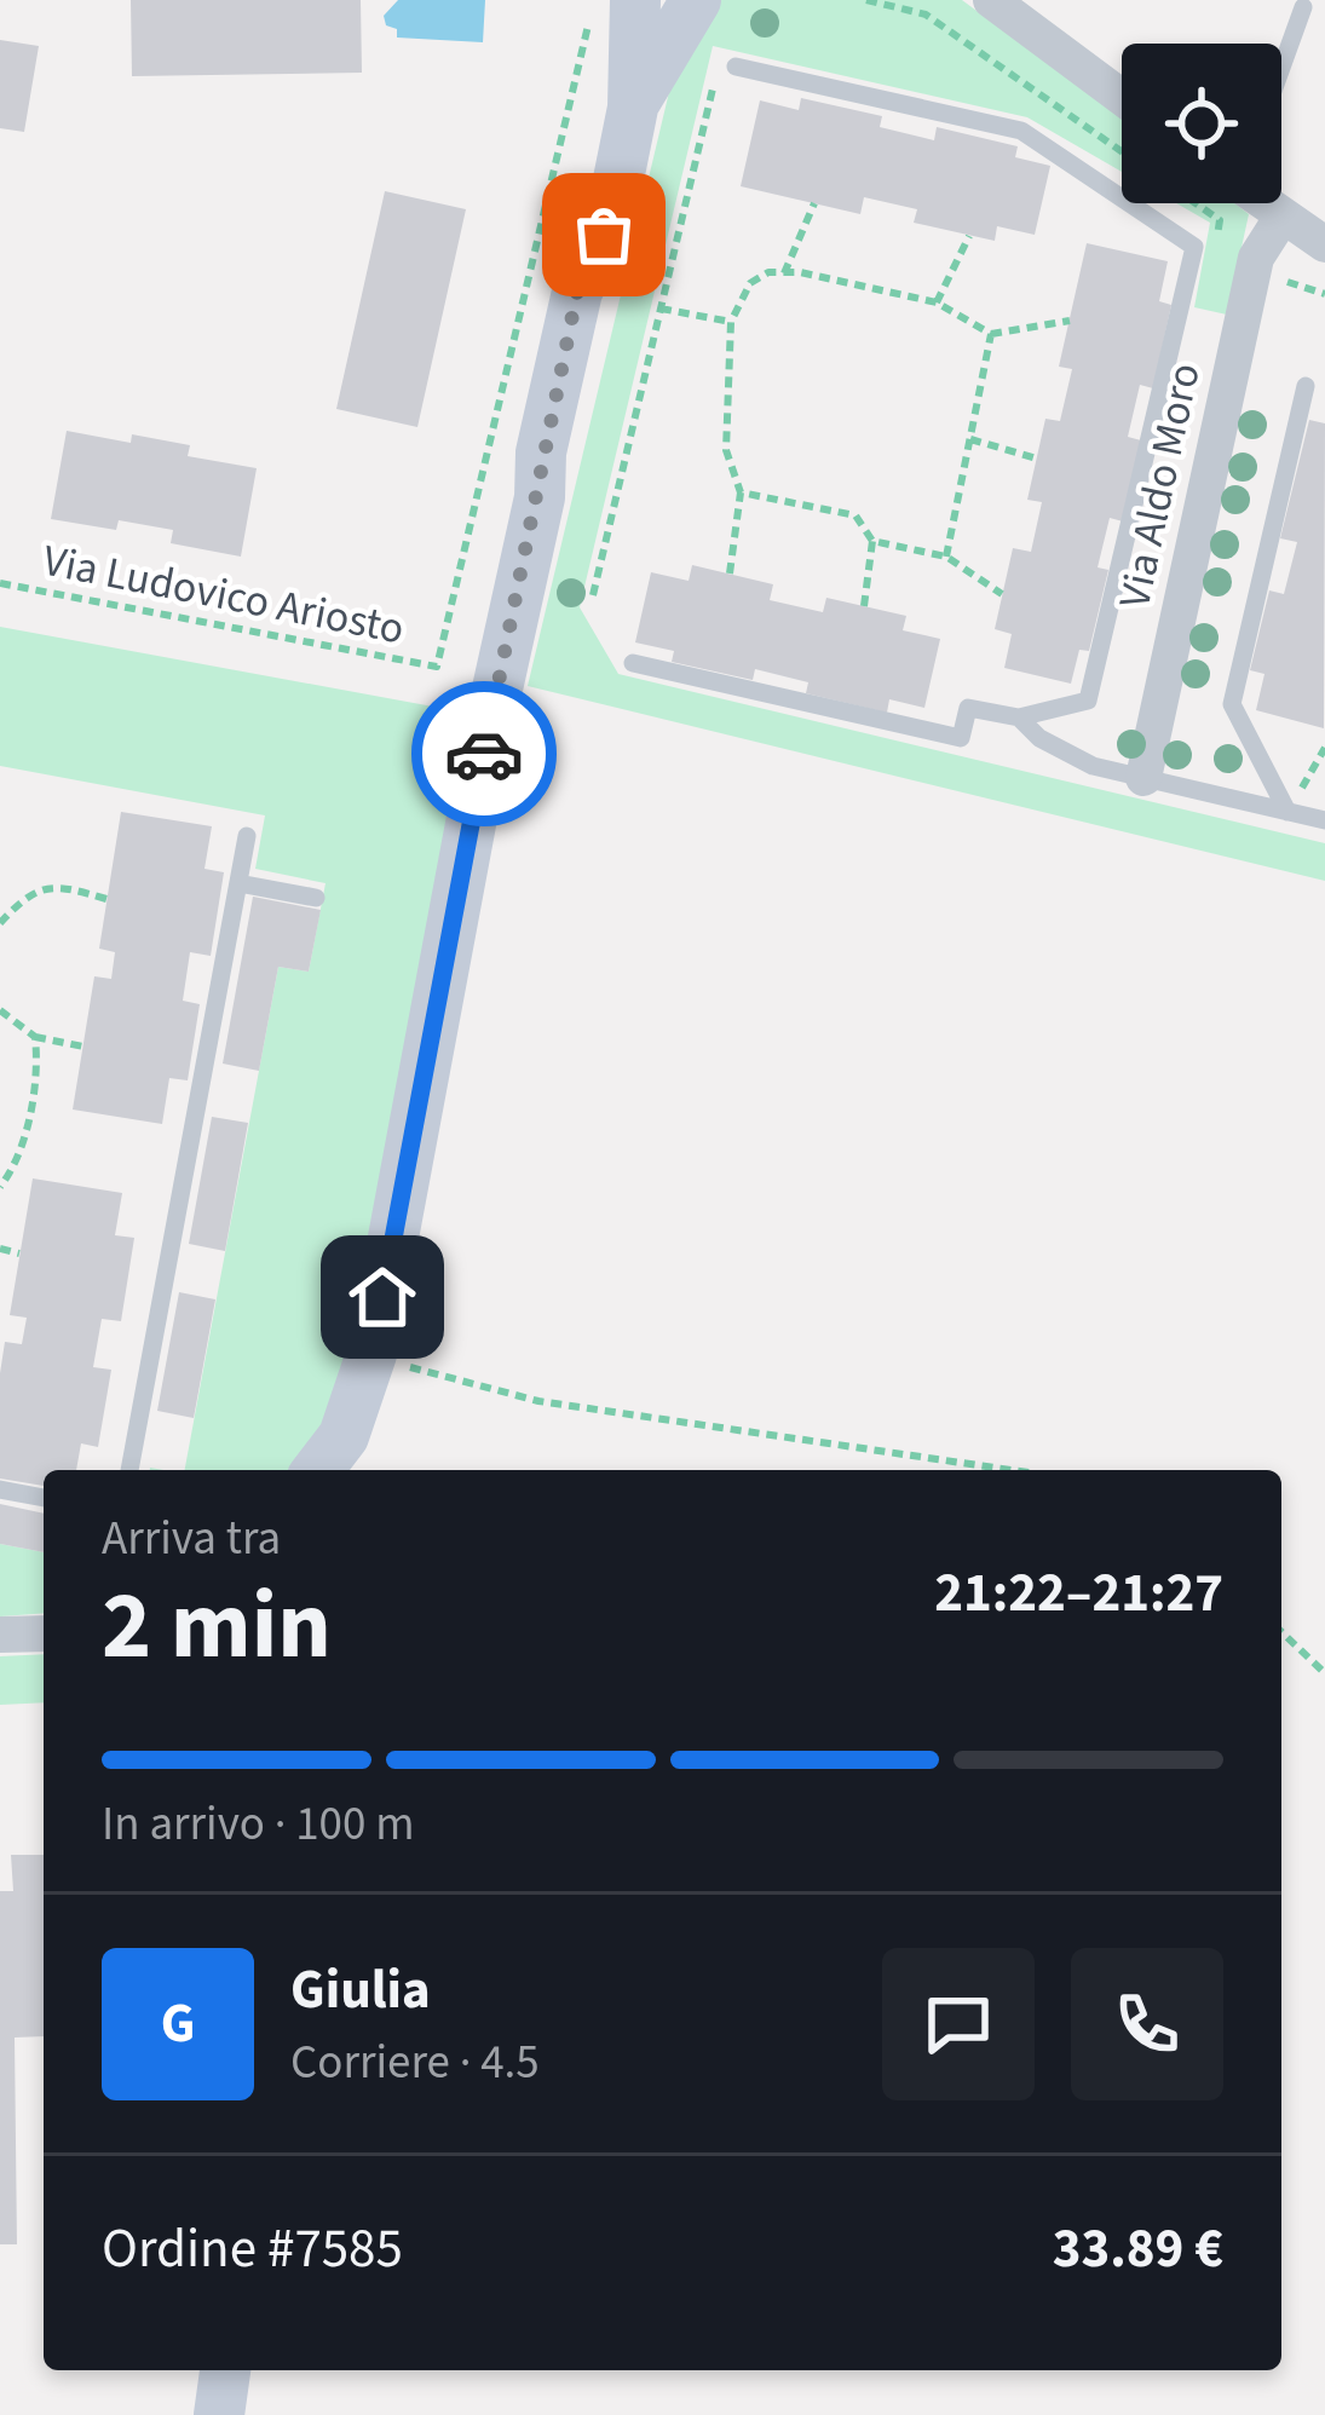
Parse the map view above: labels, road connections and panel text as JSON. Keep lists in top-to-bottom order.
{
  "streets": {
    "street": ["Via Aldo Moro"],
    "path": ["Via Ludovico Ariosto"]
  },
  "page": {
    "heading": ["2 min", "Arriva tra", "21:22–21:27"],
    "panel": [
      "Giulia",
      "Corriere · 4.5",
      "Ordine #7585",
      "33.89 €"
    ],
    "bar": "In arrivo · 100 m",
    "round": "G"
  }
}
